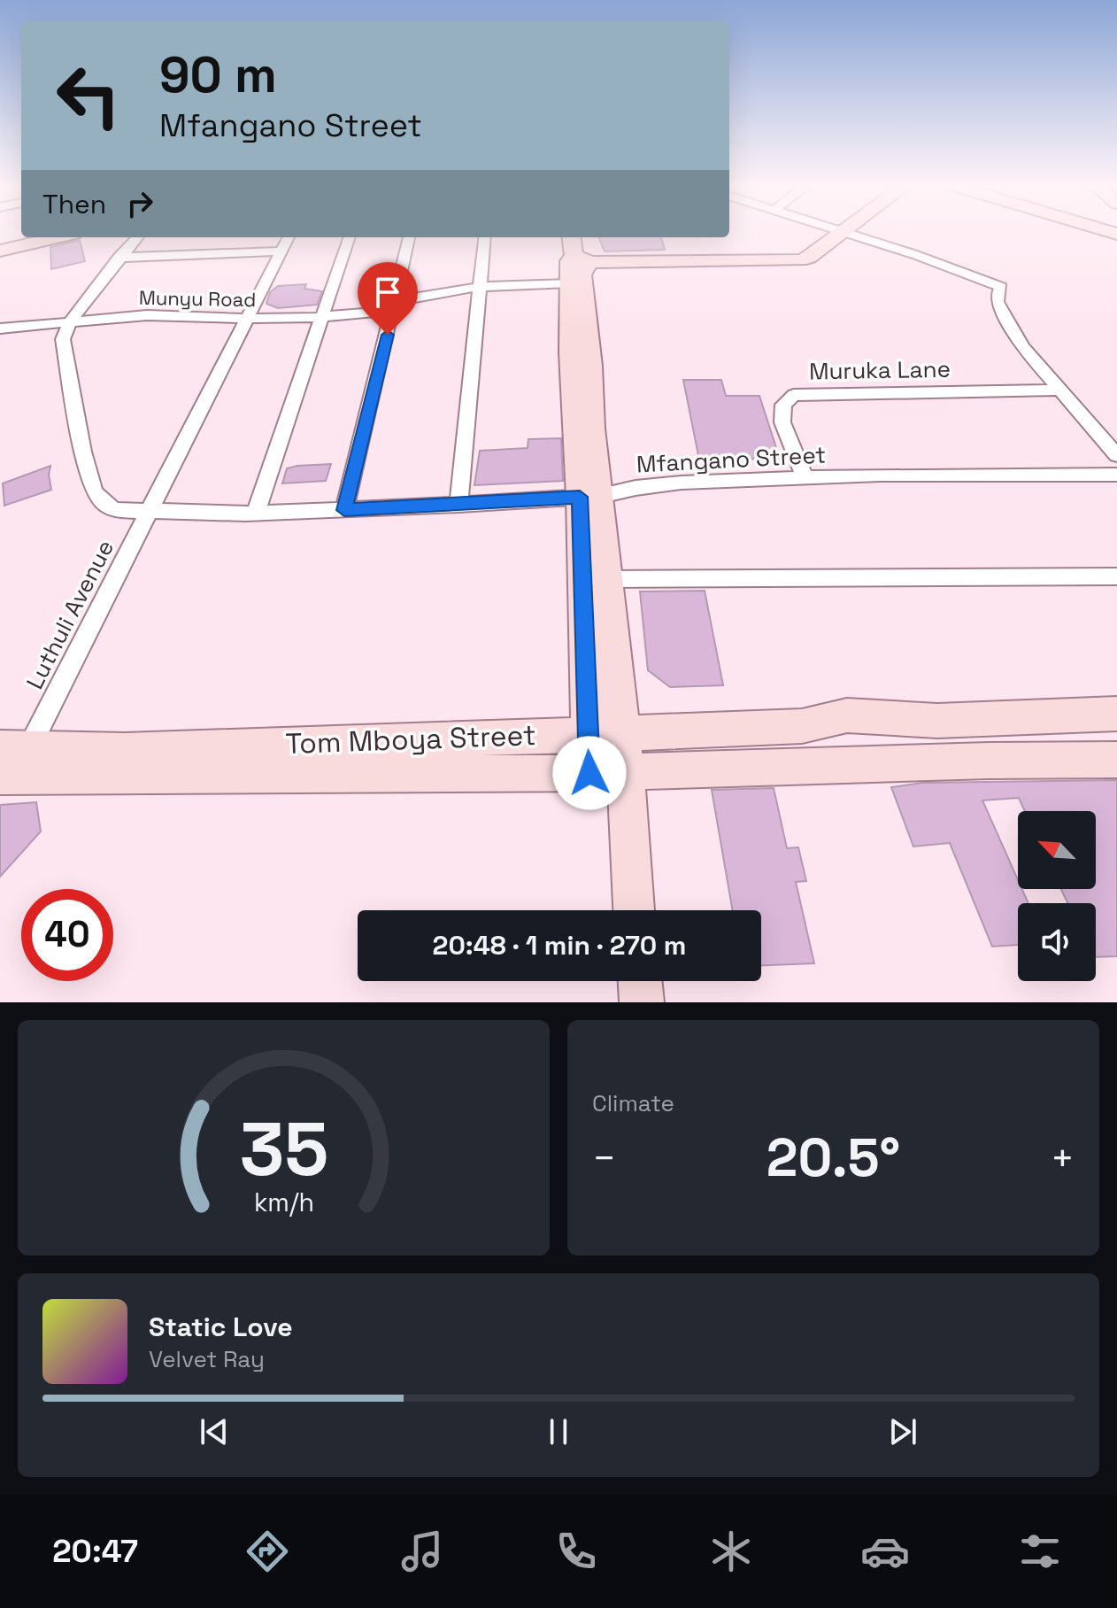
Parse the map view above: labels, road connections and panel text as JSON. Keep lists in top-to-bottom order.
{
  "streets": {
    "main road": ["Tom Mboya Street"],
    "street": [
      "Munyu Road",
      "Muruka Lane",
      "Mfangano Street",
      "Luthuli Avenue"
    ]
  },
  "crossings": [
    ["Munyu Road", "Mfangano Street"],
    ["Munyu Road", "Luthuli Avenue"],
    ["Muruka Lane", "Mfangano Street"],
    ["Mfangano Street", "Luthuli Avenue"],
    ["Luthuli Avenue", "Tom Mboya Street"]
  ],
  "north": "top left",
  "page": {
    "turn": ["90 m", "Mfangano Street"],
    "then": "Then",
    "limit": "40",
    "trip": "20:48 · 1 min · 270 m",
    "tile": "Climate",
    "heat": ["−", "20.5°", "+"],
    "song": ["Static Love", "Velvet Ray"],
    "tabs": "20:47",
    "gauge": ["35", "km/h"]
  }
}
